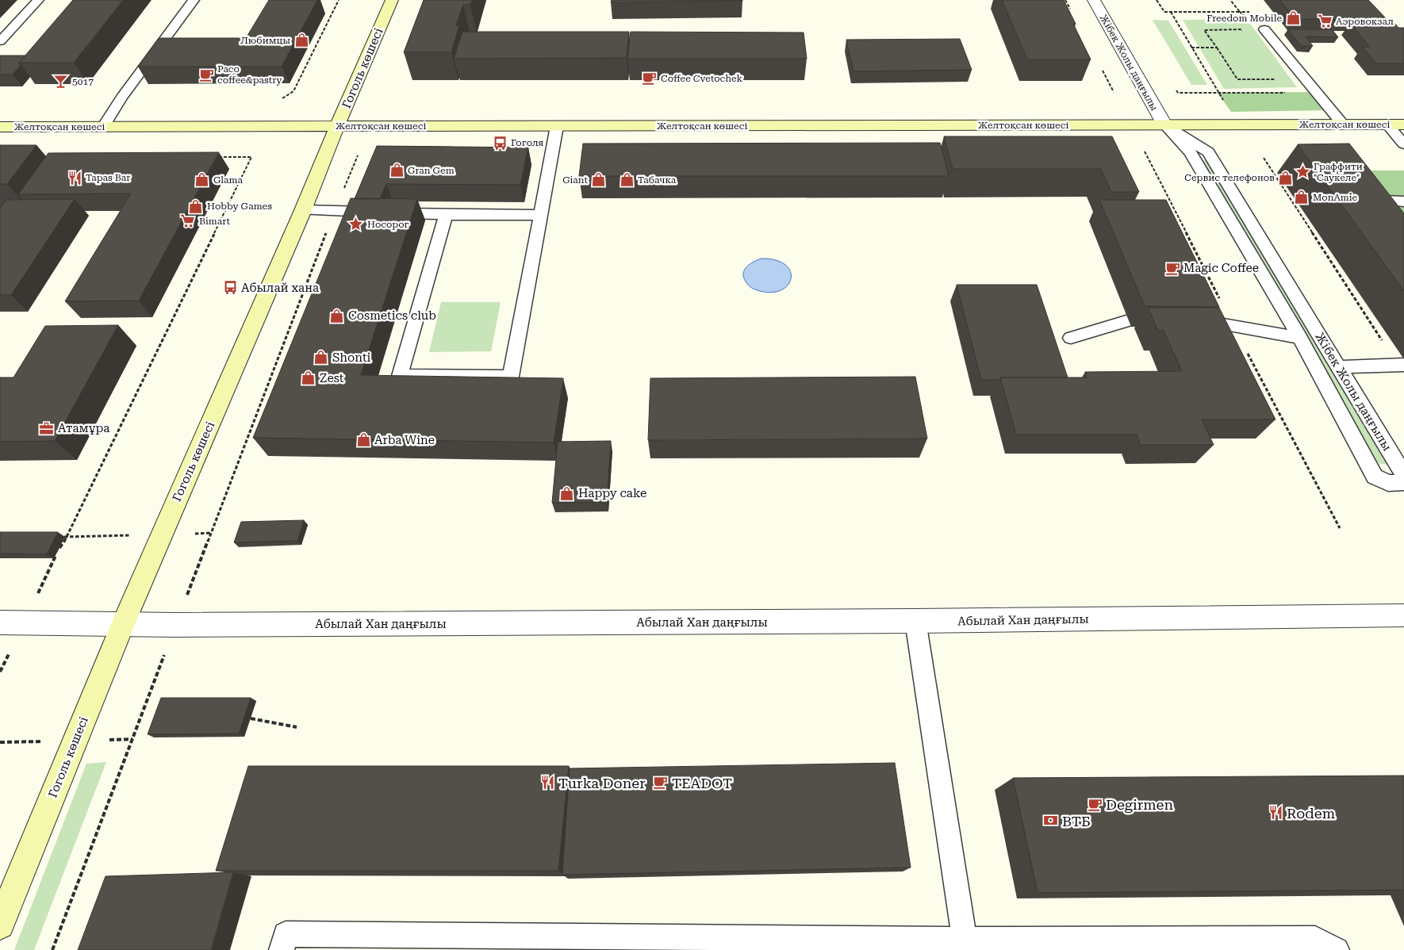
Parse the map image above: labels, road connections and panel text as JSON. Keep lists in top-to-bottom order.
{
  "streets": {
    "main road": ["Гоголь көшесі", "Желтоқсан көшесі"],
    "street": ["Жібек Жолы даңғылы", "Абылай Хан даңғылы"]
  },
  "crossings": [
    ["Жібек Жолы даңғылы", "Желтоқсан көшесі"],
    ["Гоголь көшесі", "Желтоқсан көшесі"],
    ["Гоголь көшесі", "Абылай Хан даңғылы"]
  ],
  "places": {
    "shop": [
      "Freedom Mobile",
      "Любимцы",
      "Gran Gem",
      "Сервис телефонов",
      "Glama",
      "Giant",
      "Табачка",
      "MonAmie",
      "Hobby Games",
      "Cosmetics club",
      "Shonti",
      "Zest",
      "Arba Wine",
      "Happy cake"
    ],
    "supermarket": ["Аэровокзал", "Bimart"],
    "cafe": [
      "Paco coffee&pastry",
      "Coffee Cvetochek",
      "Magic Coffee",
      "TEADOT",
      "Degirmen"
    ],
    "bar": ["5017"],
    "bus stop": ["Гоголя", "Абылай хана"],
    "place": ["Граффити \"Саукеле\"", "Носорог"],
    "restaurant": ["Tapas Bar", "Turka Doner", "Rodem"],
    "office": ["Атамұра"],
    "bank": ["ВТБ"]
  }
}
